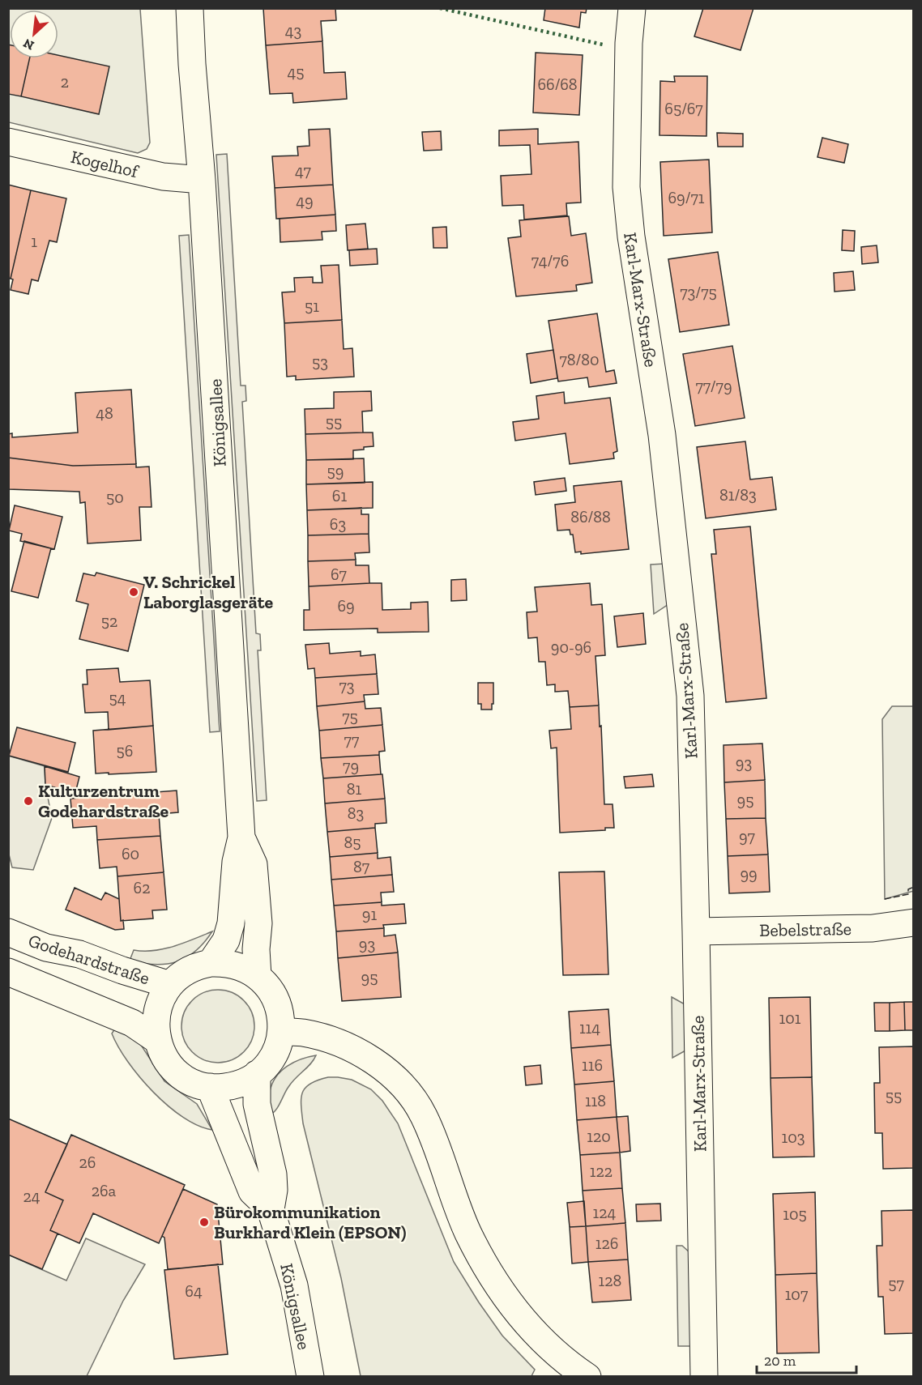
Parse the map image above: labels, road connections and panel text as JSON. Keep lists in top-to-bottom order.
{
  "streets": {
    "street": [
      "Kogelhof",
      "Karl-Marx-Straße",
      "Königsallee",
      "Bebelstraße",
      "Godehardstraße"
    ]
  },
  "crossings": [
    ["Kogelhof", "Königsallee"],
    ["Karl-Marx-Straße", "Bebelstraße"],
    ["Königsallee", "Godehardstraße"]
  ],
  "places": ["V. Schrickel Laborglasgeräte", "Kulturzentrum Godehardstraße", "Bürokommunikation Burkhard Klein (EPSON)"],
  "house_numbers": [
    "43",
    "45",
    "2",
    "66/68",
    "65/67",
    "47",
    "69/71",
    "49",
    "1",
    "74/76",
    "73/75",
    "51",
    "78/80",
    "53",
    "77/79",
    "48",
    "55",
    "59",
    "81/83",
    "61",
    "50",
    "86/88",
    "63",
    "67",
    "69",
    "52",
    "90-96",
    "73",
    "54",
    "75",
    "77",
    "56",
    "93",
    "79",
    "81",
    "95",
    "83",
    "97",
    "85",
    "60",
    "87",
    "99",
    "62",
    "91",
    "93",
    "95",
    "101",
    "114",
    "116",
    "55",
    "118",
    "120",
    "103",
    "26",
    "122",
    "26a",
    "24",
    "124",
    "105",
    "126",
    "128",
    "57",
    "64",
    "107"
  ],
  "scale_bar": "20 m",
  "north": "bottom left"
}
